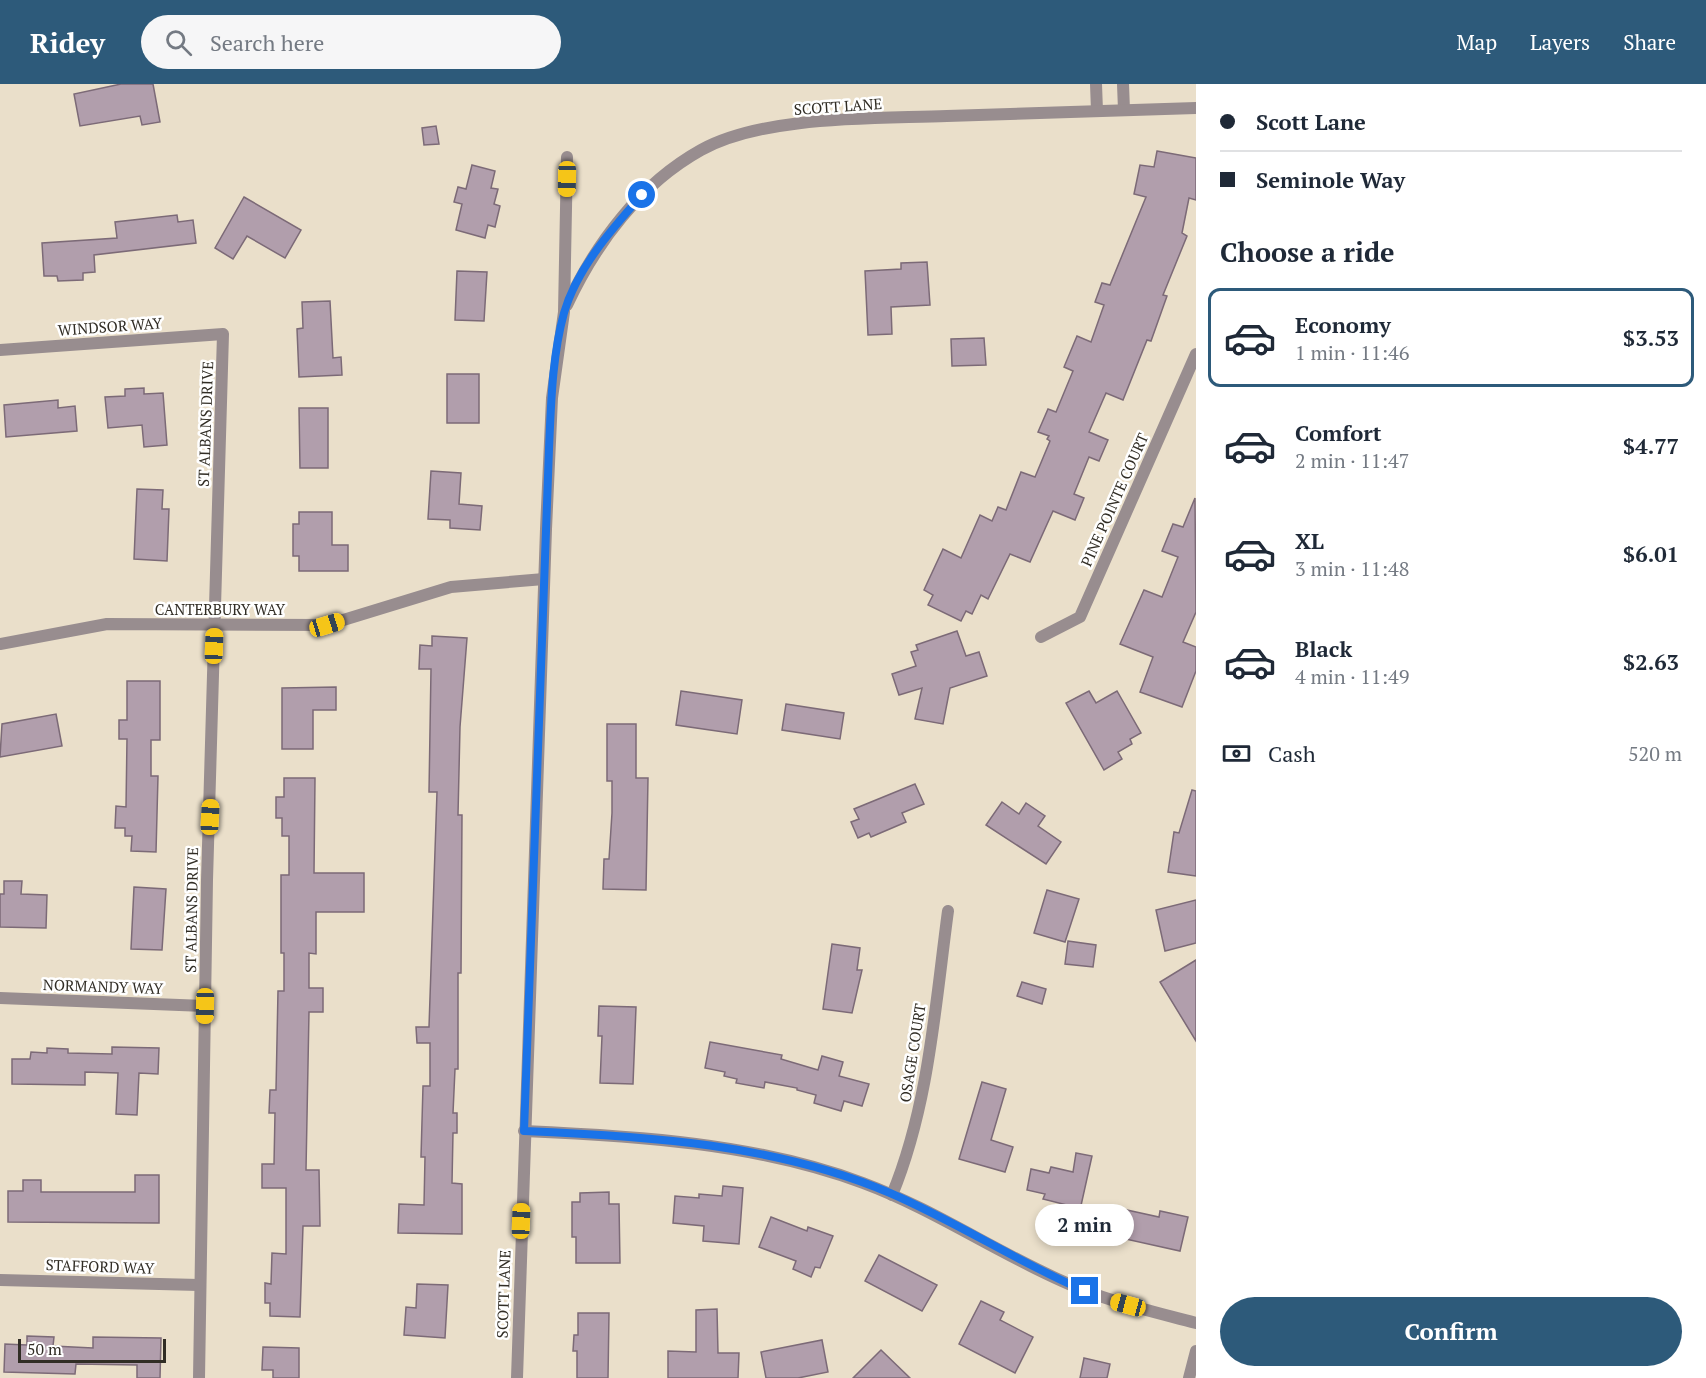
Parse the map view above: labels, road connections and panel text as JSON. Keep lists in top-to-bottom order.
{
  "streets": {
    "street": [
      "SCOTT LANE",
      "WINDSOR WAY",
      "ST ALBANS DRIVE",
      "PINE POINTE COURT",
      "CANTERBURY WAY",
      "NORMANDY WAY",
      "OSAGE COURT",
      "STAFFORD WAY"
    ]
  },
  "crossings": [
    ["SCOTT LANE", "CANTERBURY WAY"],
    ["WINDSOR WAY", "ST ALBANS DRIVE"],
    ["ST ALBANS DRIVE", "CANTERBURY WAY"],
    ["ST ALBANS DRIVE", "NORMANDY WAY"],
    ["ST ALBANS DRIVE", "STAFFORD WAY"]
  ],
  "scale_bar": "50 m",
  "page": {
    "header": "Ridey",
    "search": "Search here",
    "nav": ["Map", "Layers", "Share"],
    "banner": ["Scott Lane", "Seminole Way"],
    "heading": "Choose a ride",
    "list": [
      {
        "name": "Economy",
        "note": "1 min · 11:46",
        "value": "$3.53"
      },
      {
        "name": "Comfort",
        "note": "2 min · 11:47",
        "value": "$4.77"
      },
      {
        "name": "XL",
        "note": "3 min · 11:48",
        "value": "$6.01"
      },
      {
        "name": "Black",
        "note": "4 min · 11:49",
        "value": "$2.63"
      }
    ],
    "pay": ["Cash", "520 m"],
    "bubble": "2 min",
    "buttons": "Confirm",
    "scale": "50 m"
  }
}
